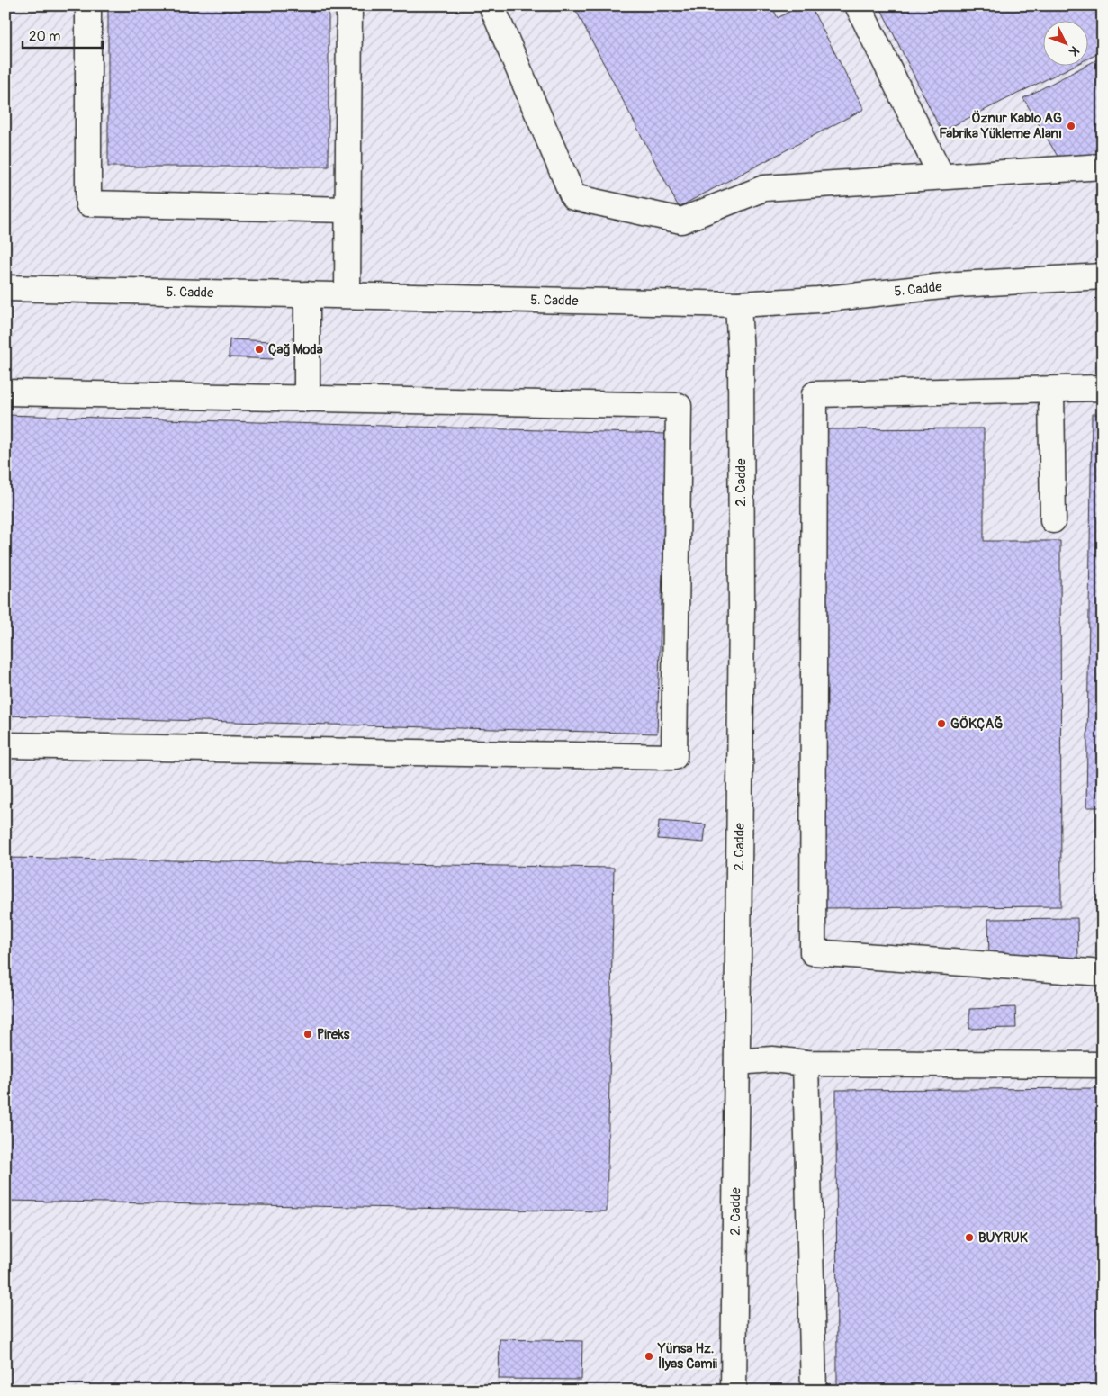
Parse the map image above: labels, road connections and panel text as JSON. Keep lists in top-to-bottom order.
{
  "streets": {
    "street": ["5. Cadde", "2. Cadde"]
  },
  "crossings": [
    ["5. Cadde", "2. Cadde"]
  ],
  "places": [
    "Öznur Kablo AG Fabrika Yükleme Alanı",
    "Çağ Moda",
    "GÖKÇAĞ",
    "Pireks",
    "BUYRUK",
    "Yünsa Hz. İlyas Camii"
  ],
  "scale_bar": "20 m",
  "north": "bottom right"
}
